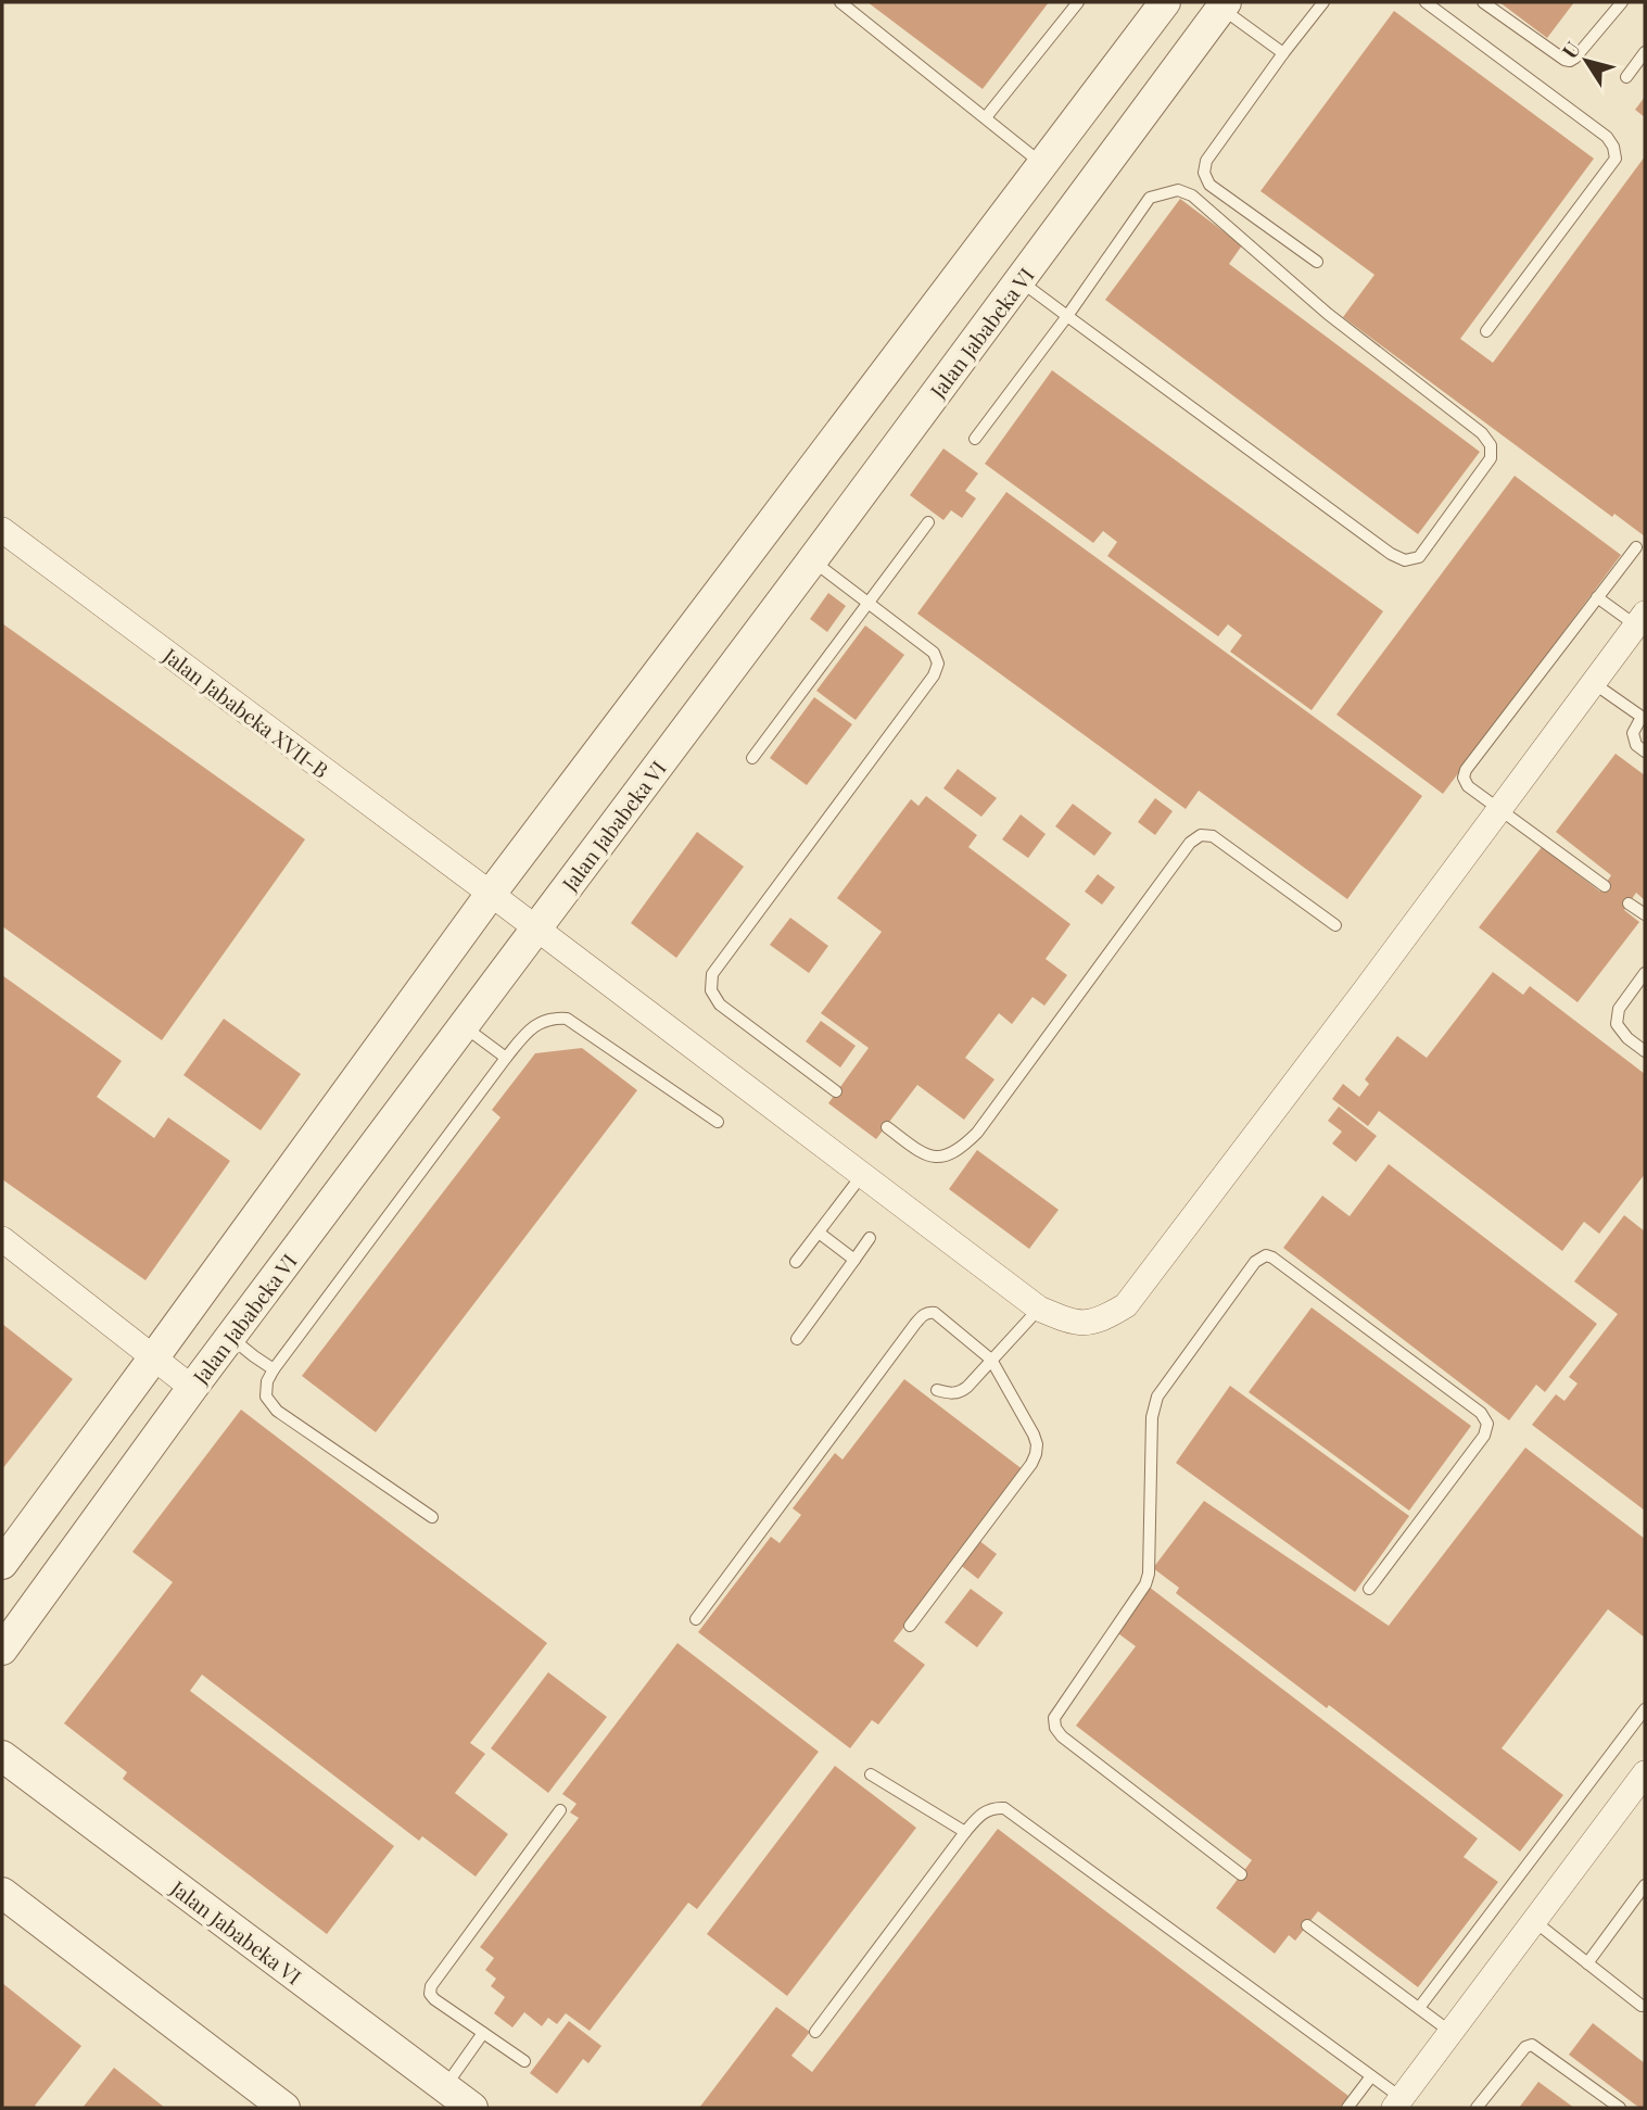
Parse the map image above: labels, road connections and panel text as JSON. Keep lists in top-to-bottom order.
{
  "streets": {
    "street": ["Jalan Jababeka VI", "Jalan Jababeka XVII-B"]
  },
  "crossings": [
    ["Jalan Jababeka VI", "Jalan Jababeka XVII-B"]
  ],
  "north": "top left"
}
